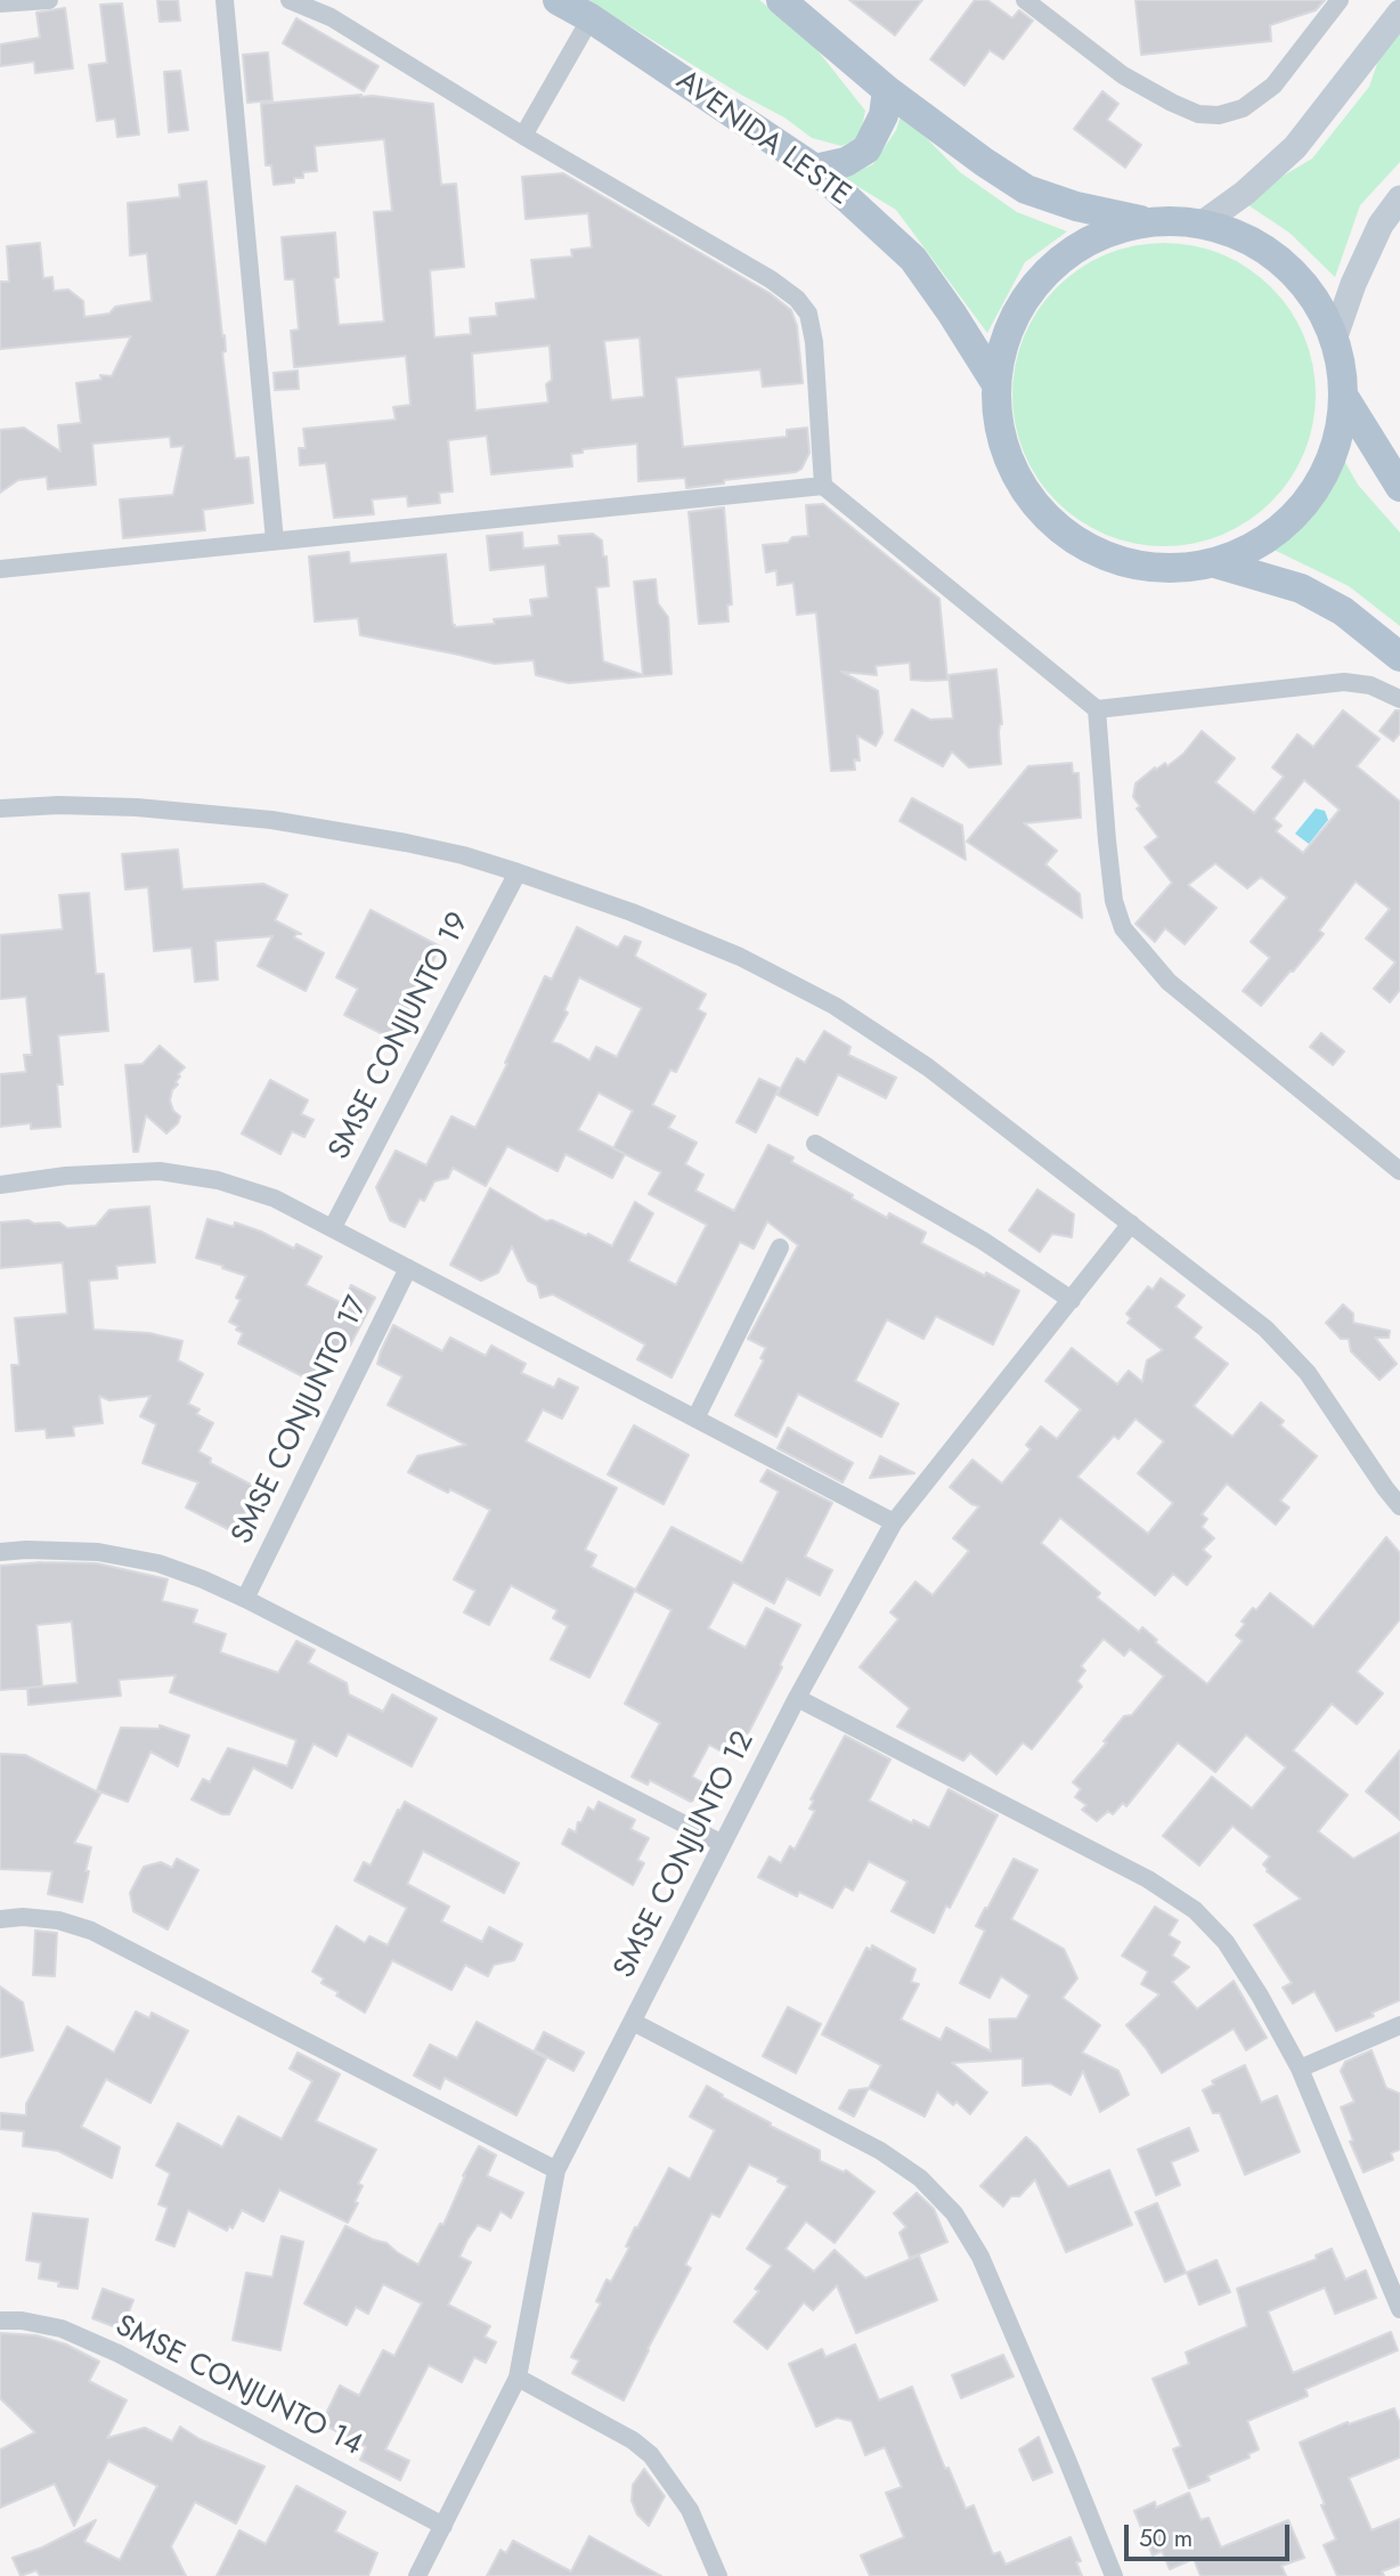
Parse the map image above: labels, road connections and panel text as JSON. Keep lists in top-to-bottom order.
{
  "streets": {
    "main road": ["AVENIDA LESTE"],
    "street": [
      "SMSE CONJUNTO 19",
      "SMSE CONJUNTO 17",
      "SMSE CONJUNTO 12",
      "SMSE CONJUNTO 14"
    ]
  },
  "crossings": [
    ["SMSE CONJUNTO 12", "SMSE CONJUNTO 14"]
  ],
  "scale_bar": "50 m"
}
